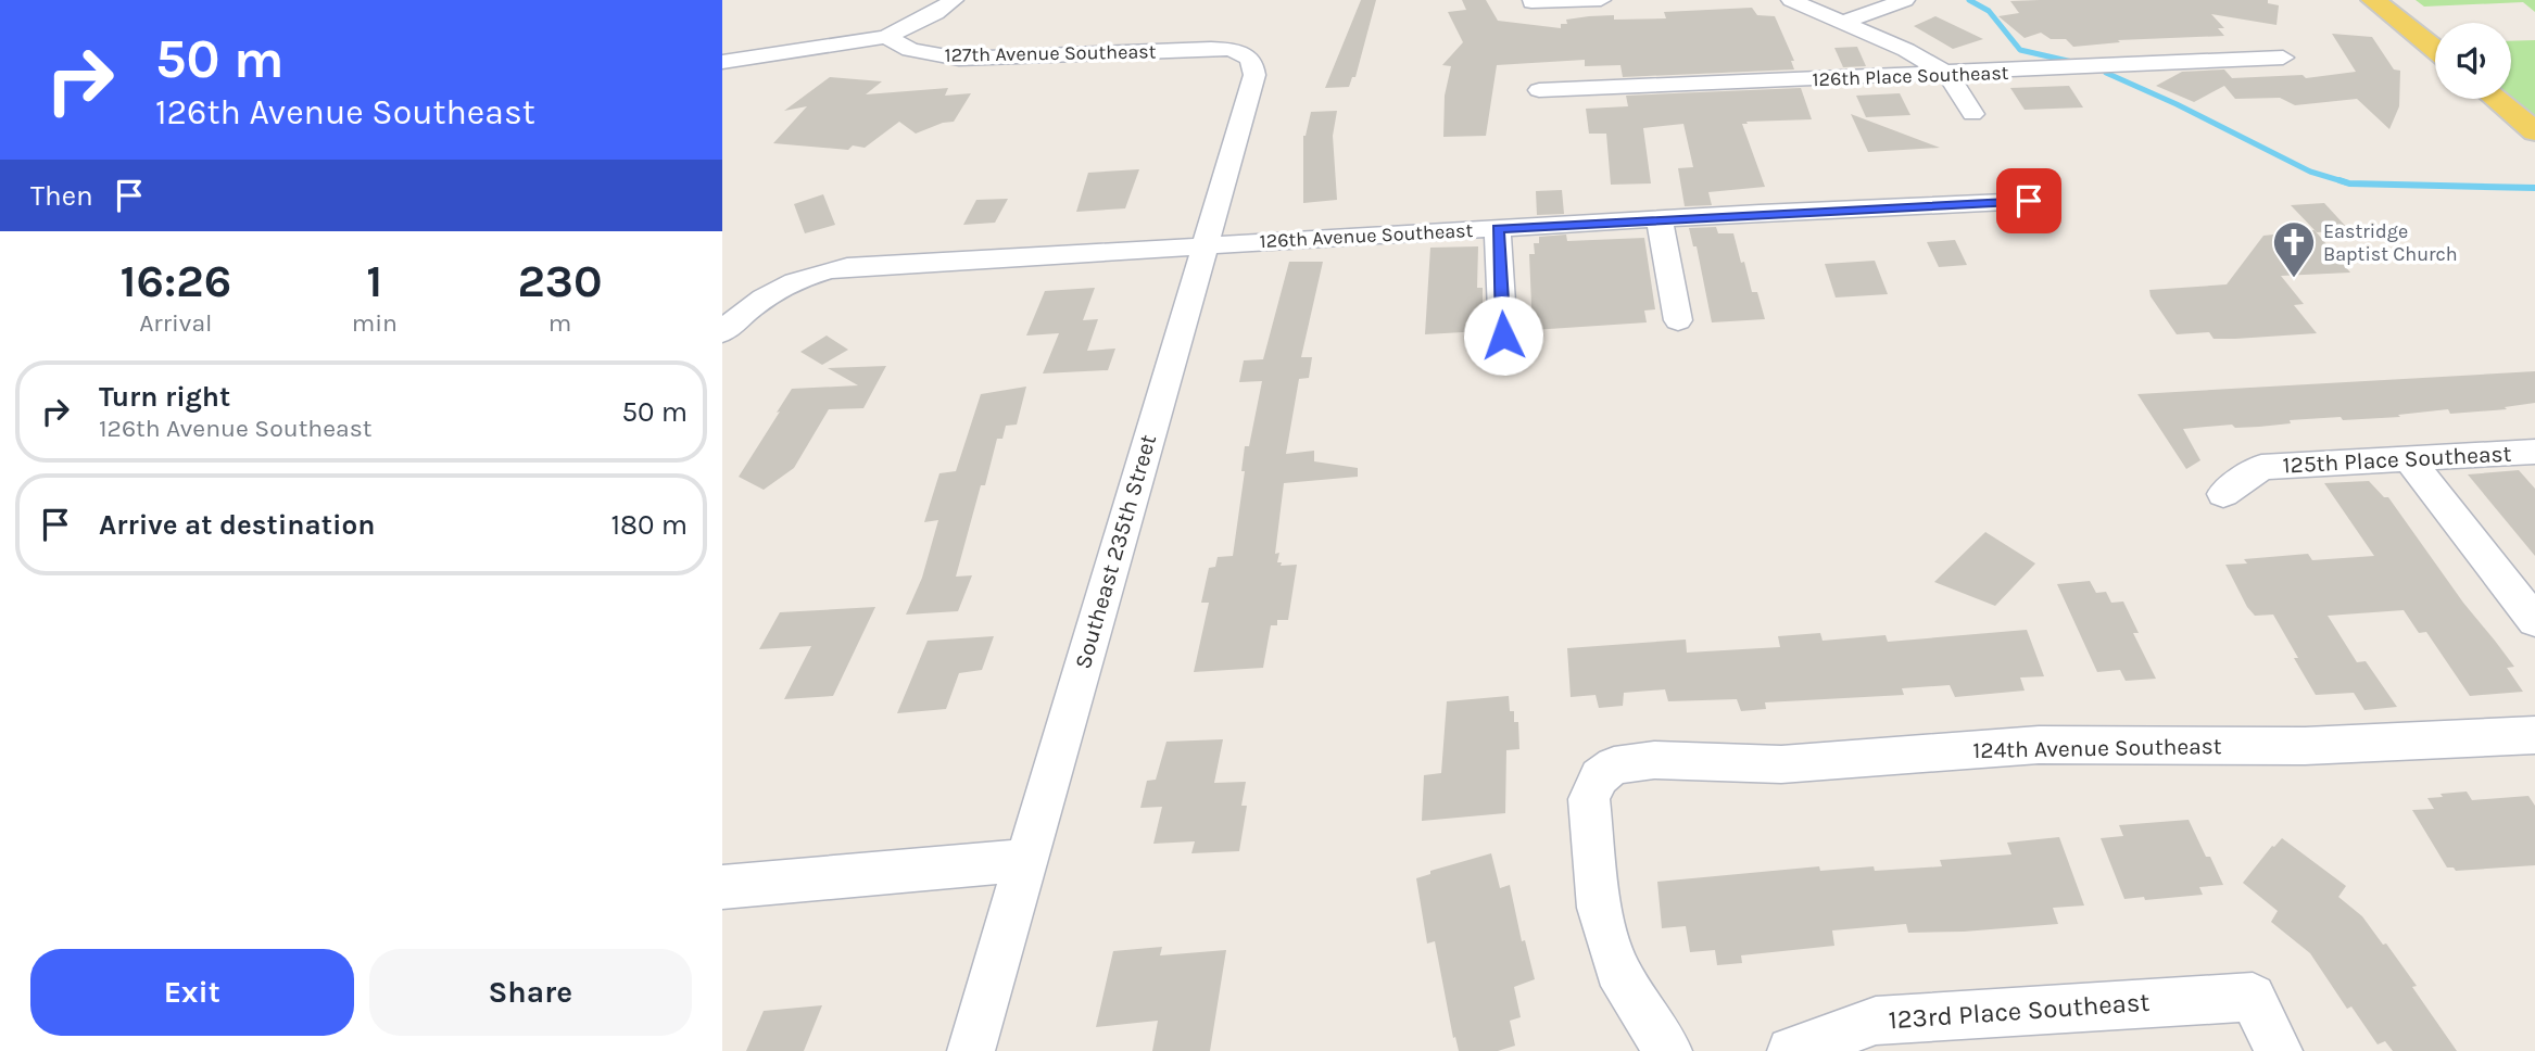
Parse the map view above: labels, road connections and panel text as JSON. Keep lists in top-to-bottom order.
{
  "streets": {
    "street": [
      "127th Avenue Southeast",
      "126th Place Southeast",
      "126th Avenue Southeast",
      "125th Place Southeast",
      "Southeast 235th Street",
      "124th Avenue Southeast",
      "123rd Place Southeast"
    ]
  },
  "crossings": [
    ["127th Avenue Southeast", "Southeast 235th Street"],
    ["126th Avenue Southeast", "Southeast 235th Street"]
  ],
  "places": {
    "church": ["Eastridge Baptist Church"]
  },
  "page": {
    "turn": ["50 m", "126th Avenue Southeast"],
    "then": "Then",
    "eta": [
      "16:26",
      "Arrival",
      "1",
      "min",
      "230",
      "m"
    ],
    "list": [
      {
        "name": "Turn right",
        "note": "126th Avenue Southeast",
        "value": "50 m"
      },
      {
        "name": "Arrive at destination",
        "value": "180 m"
      }
    ],
    "buttons": ["Exit", "Share"]
  }
}
